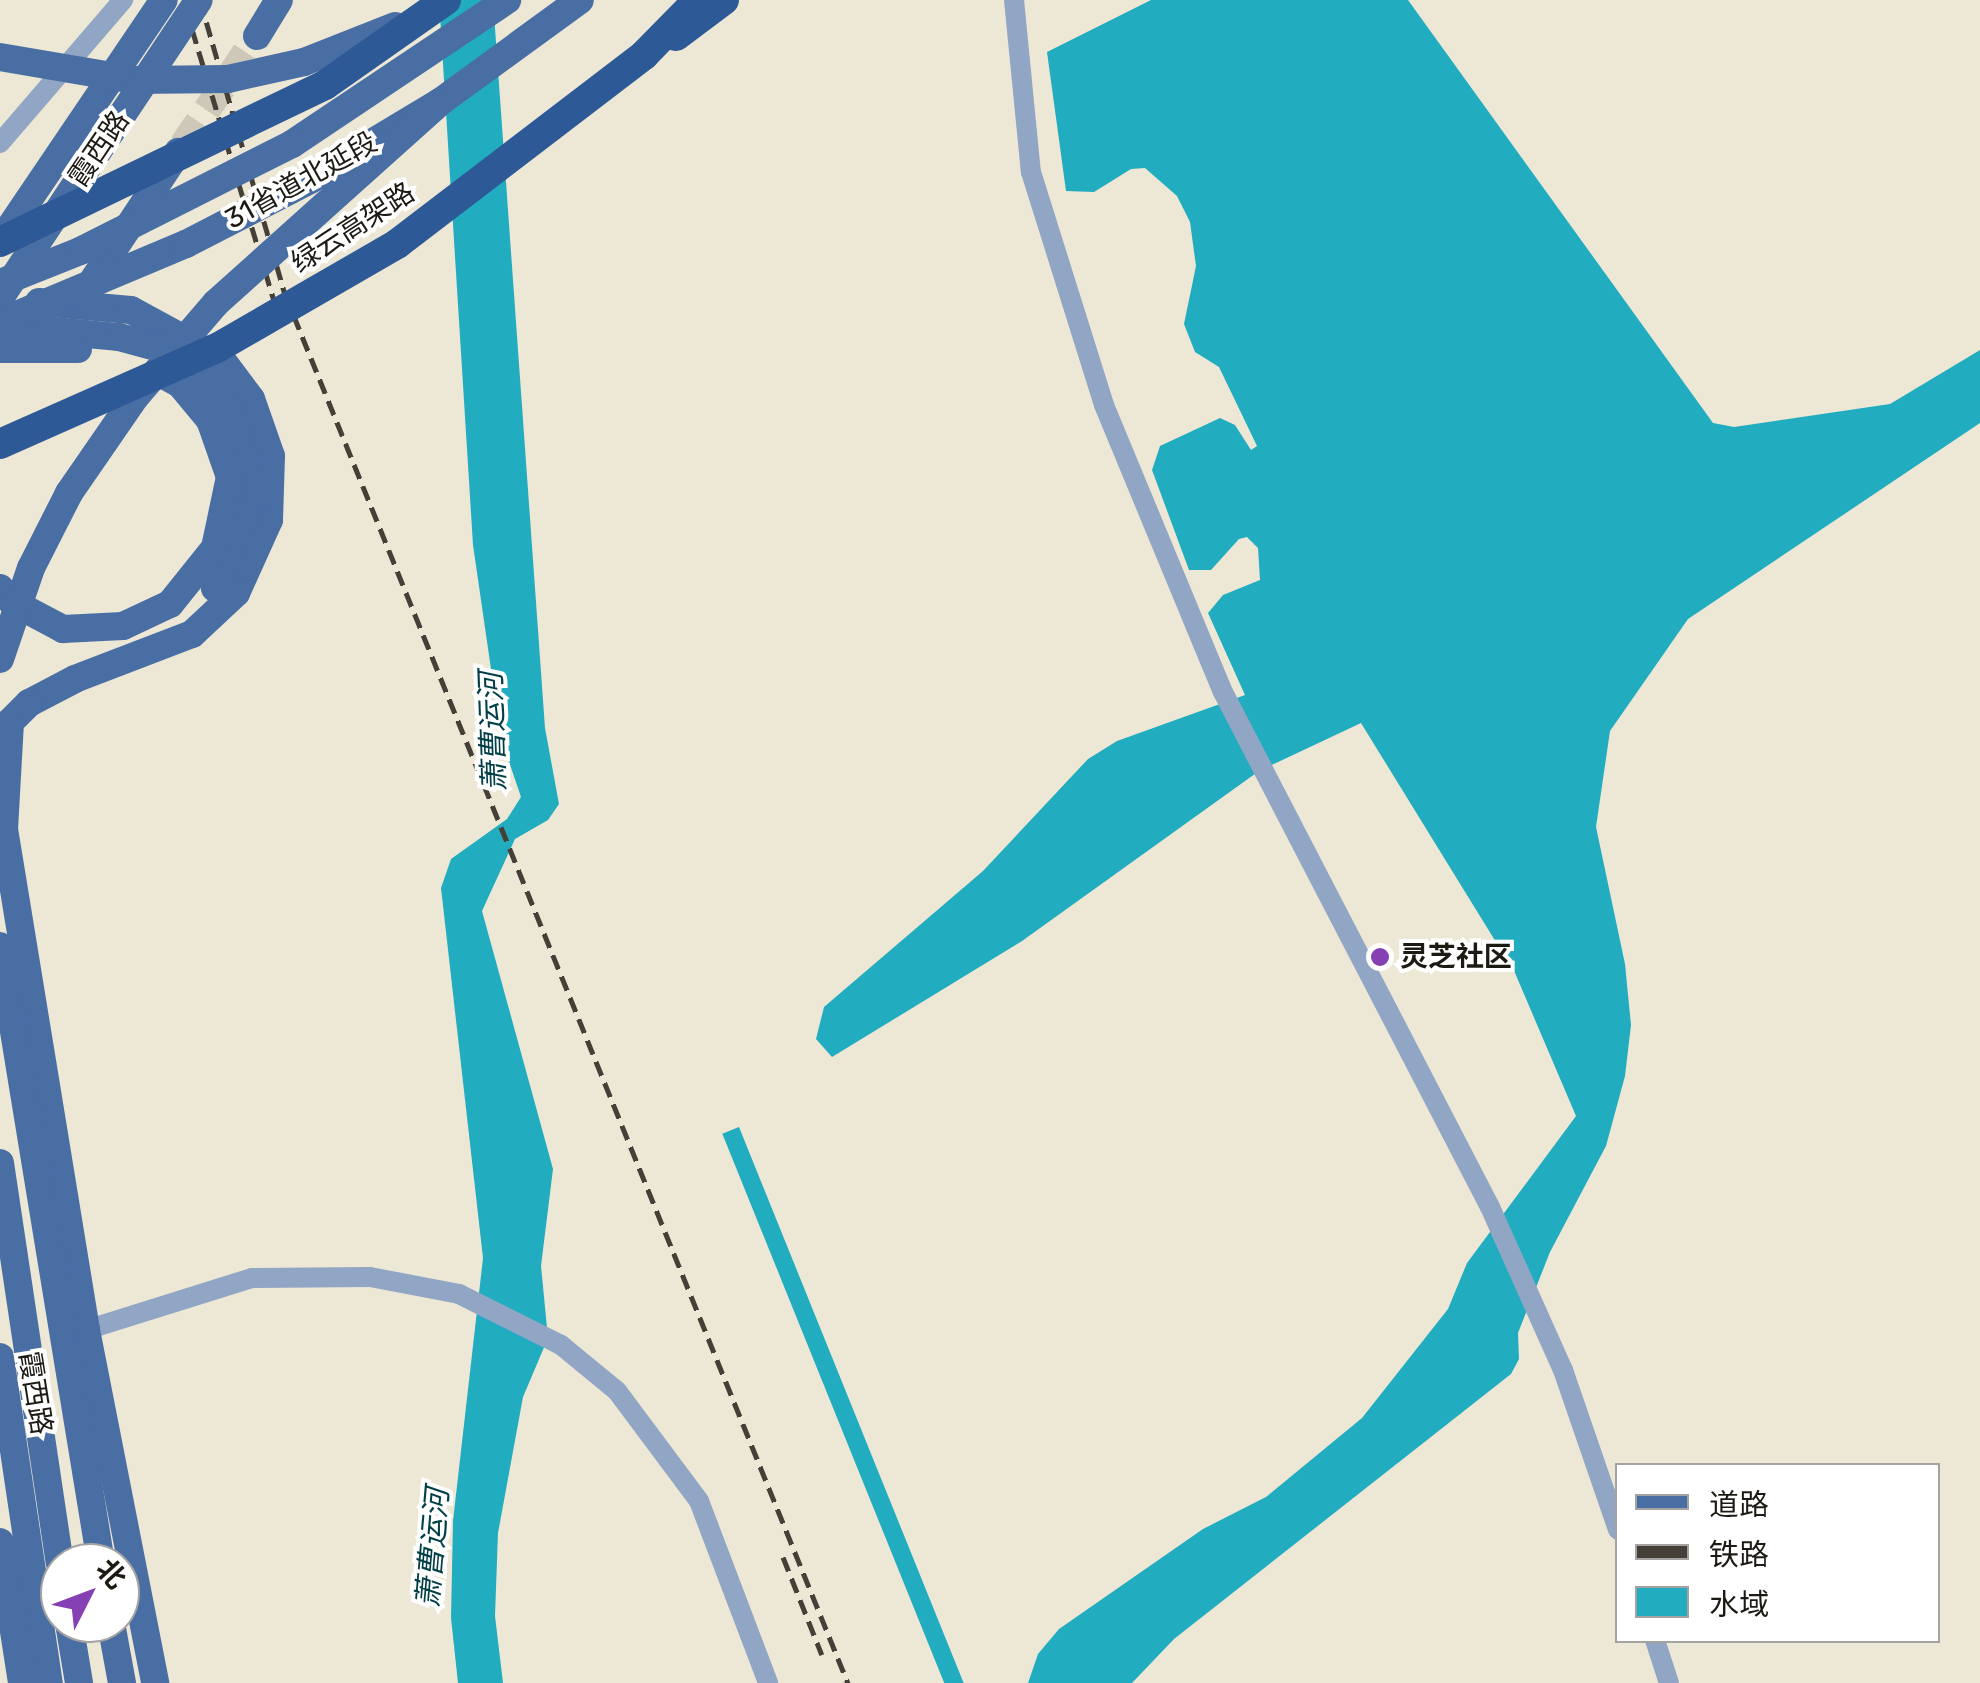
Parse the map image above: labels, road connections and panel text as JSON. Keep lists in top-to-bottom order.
{
  "streets": {
    "highway": ["绿云高架路"],
    "main road": ["霞西路", "31省道北延段"]
  },
  "water": ["萧曹运河"],
  "places": ["灵芝社区"],
  "legend": ["道路", "铁路", "水域"],
  "north": "top right"
}
